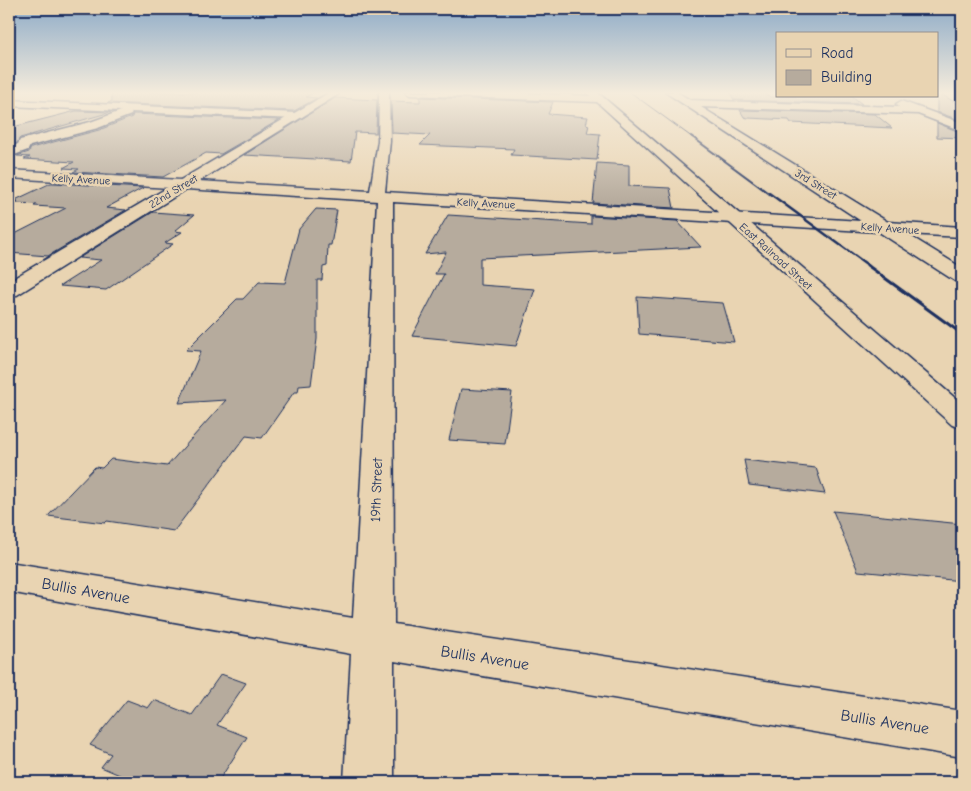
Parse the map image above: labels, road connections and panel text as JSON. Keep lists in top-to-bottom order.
{
  "streets": {
    "street": [
      "Kelly Avenue",
      "3rd Street",
      "22nd Street",
      "East Railroad Street",
      "19th Street",
      "Bullis Avenue"
    ]
  },
  "crossings": [
    ["Kelly Avenue", "3rd Street"],
    ["Kelly Avenue", "22nd Street"],
    ["Kelly Avenue", "East Railroad Street"],
    ["Kelly Avenue", "19th Street"],
    ["19th Street", "Bullis Avenue"]
  ],
  "legend": ["Road", "Building"]
}
